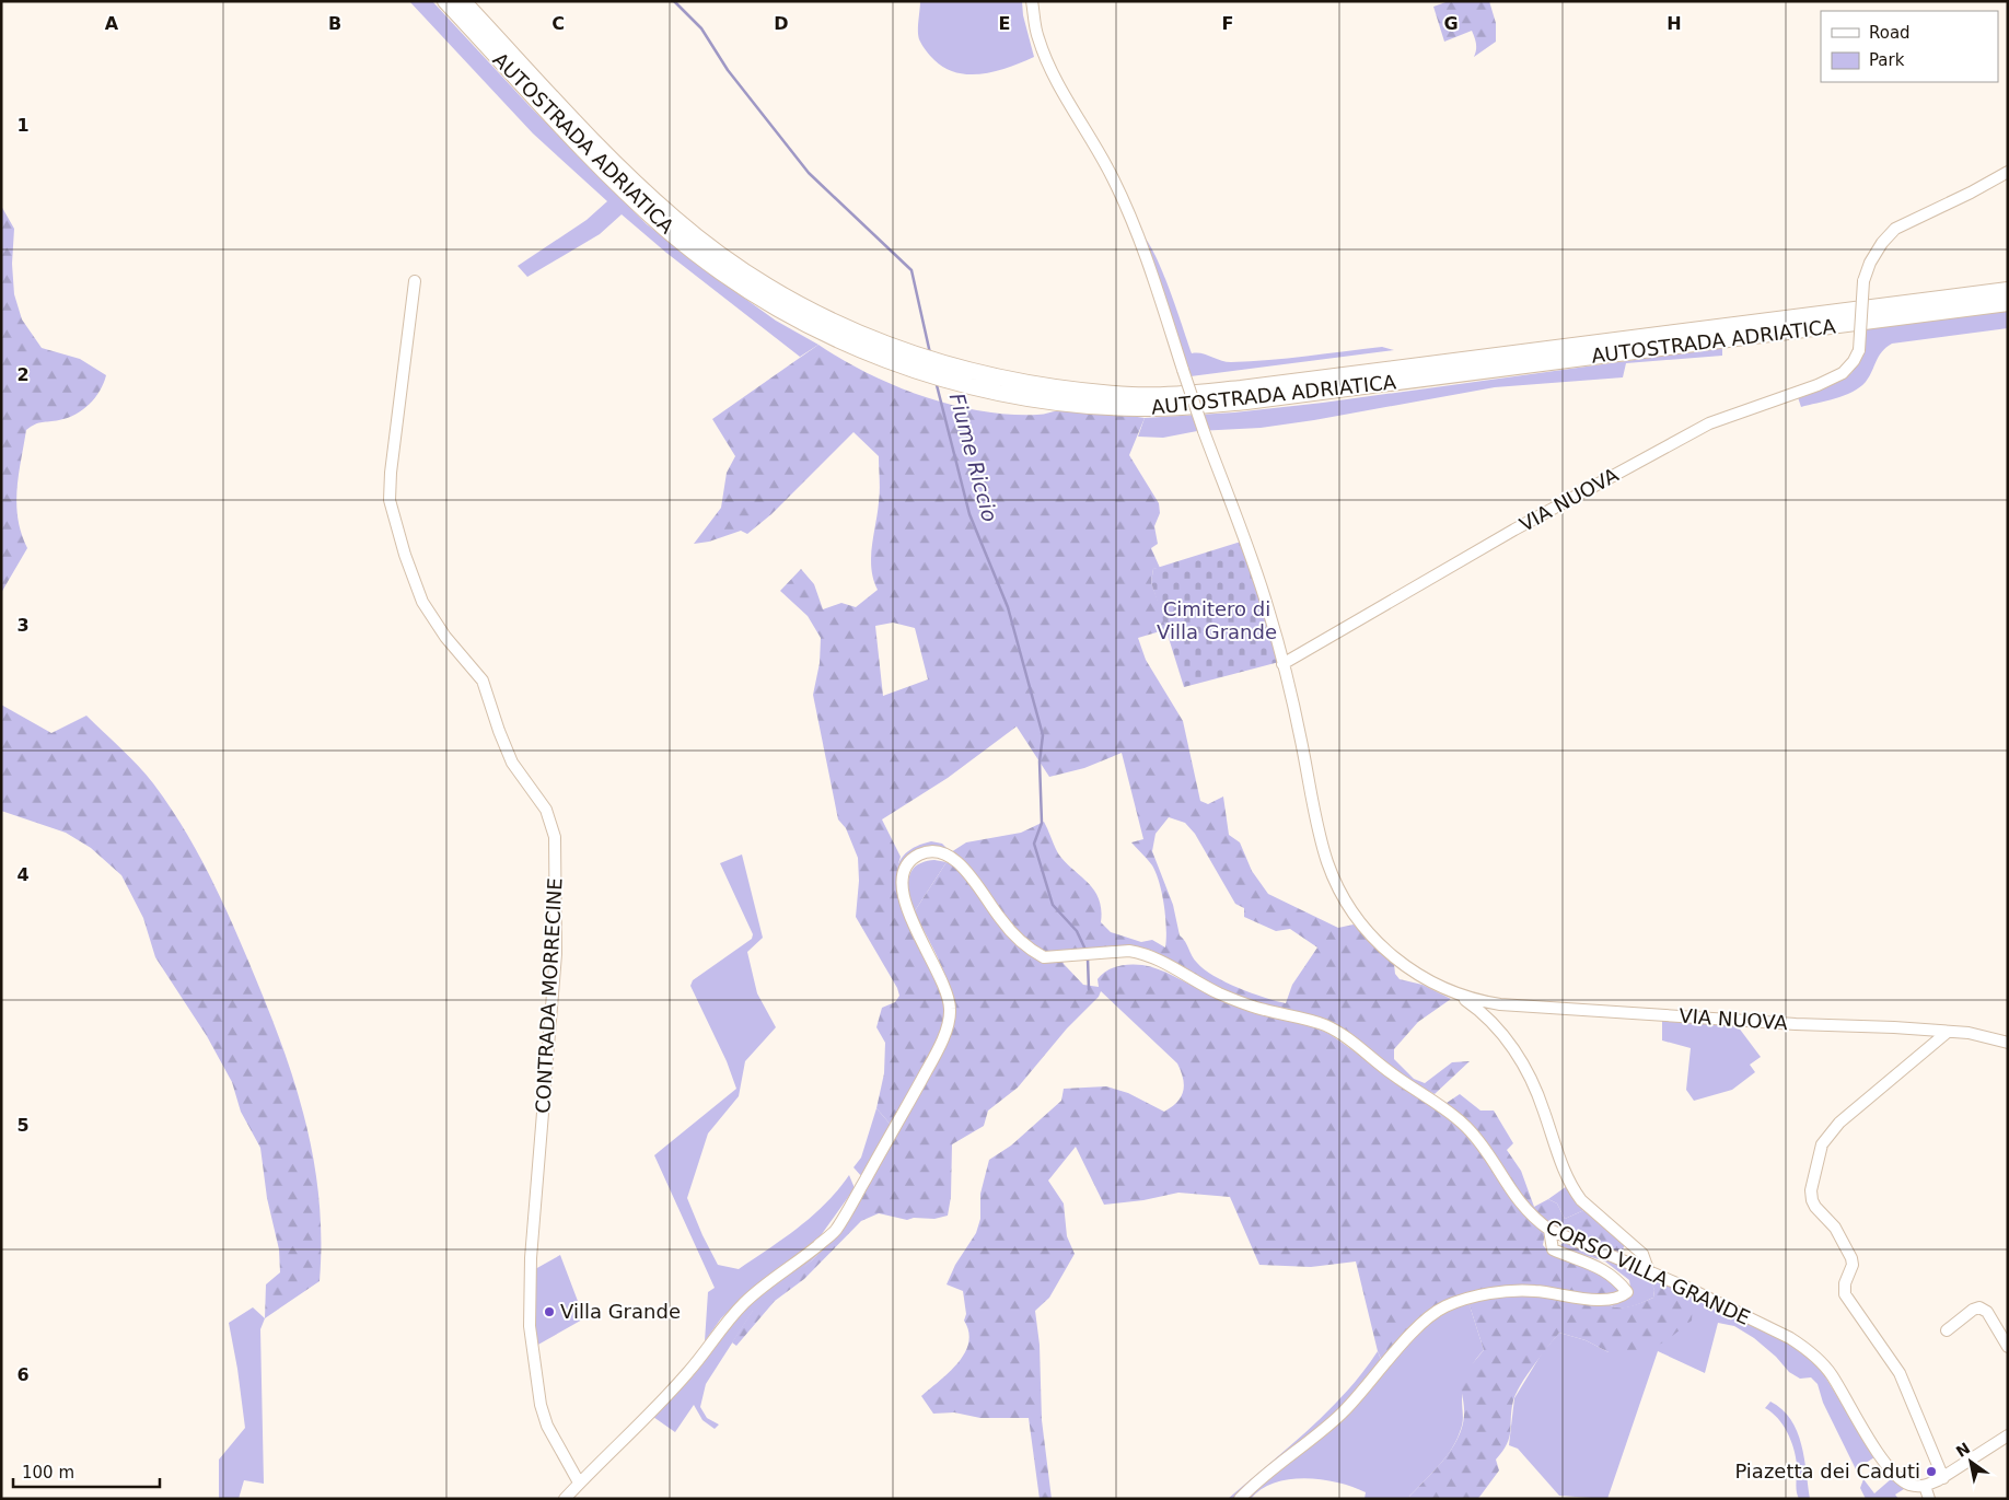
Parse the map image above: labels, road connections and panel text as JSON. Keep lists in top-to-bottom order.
{
  "streets": {
    "highway": ["AUTOSTRADA ADRIATICA"],
    "street": ["VIA NUOVA", "CONTRADA MORRECINE", "CORSO VILLA GRANDE"]
  },
  "crossings": [
    ["VIA NUOVA", "CORSO VILLA GRANDE"],
    ["CONTRADA MORRECINE", "CORSO VILLA GRANDE"]
  ],
  "water": ["Fiume Riccio"],
  "parks": ["Cimitero di Villa Grande"],
  "places": ["Villa Grande", "Piazetta dei Caduti"],
  "legend": ["Road", "Park"],
  "scale_bar": "100 m",
  "north": "top left",
  "grid": {
    "columns": [
      "A",
      "B",
      "C",
      "D",
      "E",
      "F",
      "G",
      "H"
    ],
    "rows": [
      "1",
      "2",
      "3",
      "4",
      "5",
      "6"
    ]
  }
}
